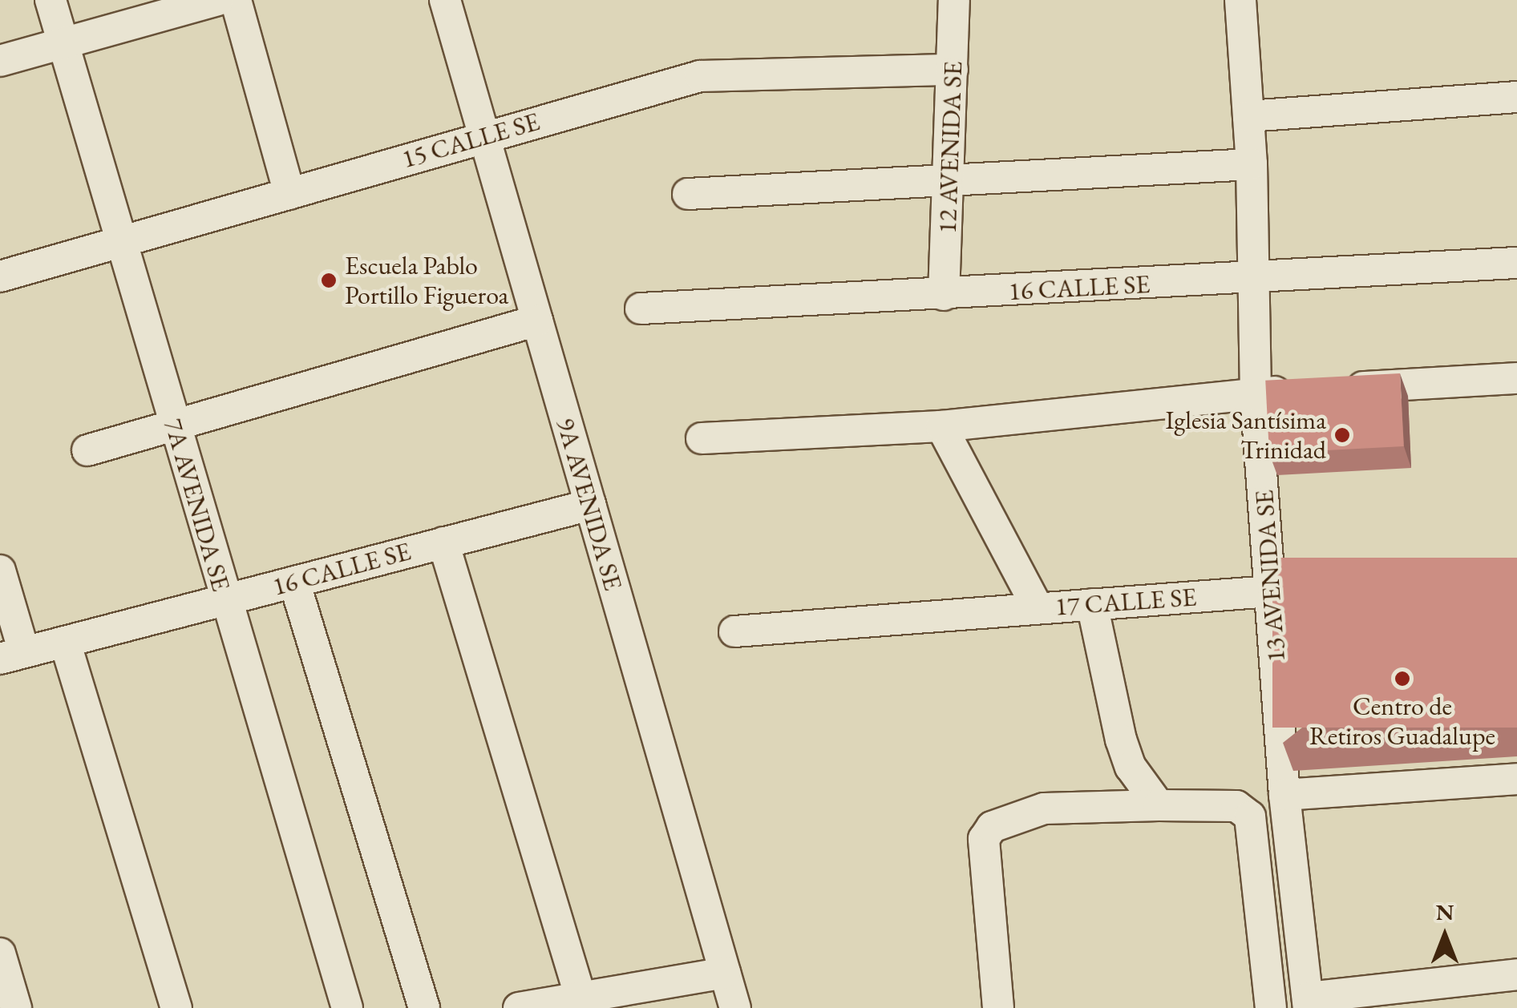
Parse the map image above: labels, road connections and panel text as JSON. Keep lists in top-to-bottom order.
{
  "streets": {
    "street": [
      "15 CALLE SE",
      "12 AVENIDA SE",
      "16 CALLE SE",
      "9A AVENIDA SE",
      "7A AVENIDA SE",
      "13 AVENIDA SE",
      "17 CALLE SE"
    ]
  },
  "crossings": [
    ["15 CALLE SE", "12 AVENIDA SE"],
    ["15 CALLE SE", "9A AVENIDA SE"],
    ["15 CALLE SE", "7A AVENIDA SE"],
    ["12 AVENIDA SE", "16 CALLE SE"],
    ["16 CALLE SE", "9A AVENIDA SE"],
    ["16 CALLE SE", "7A AVENIDA SE"],
    ["16 CALLE SE", "13 AVENIDA SE"],
    ["13 AVENIDA SE", "17 CALLE SE"]
  ],
  "places": ["Escuela Pablo Portillo Figueroa", "Iglesia Santísima Trinidad", "Centro de Retiros Guadalupe"],
  "north": "top"
}
